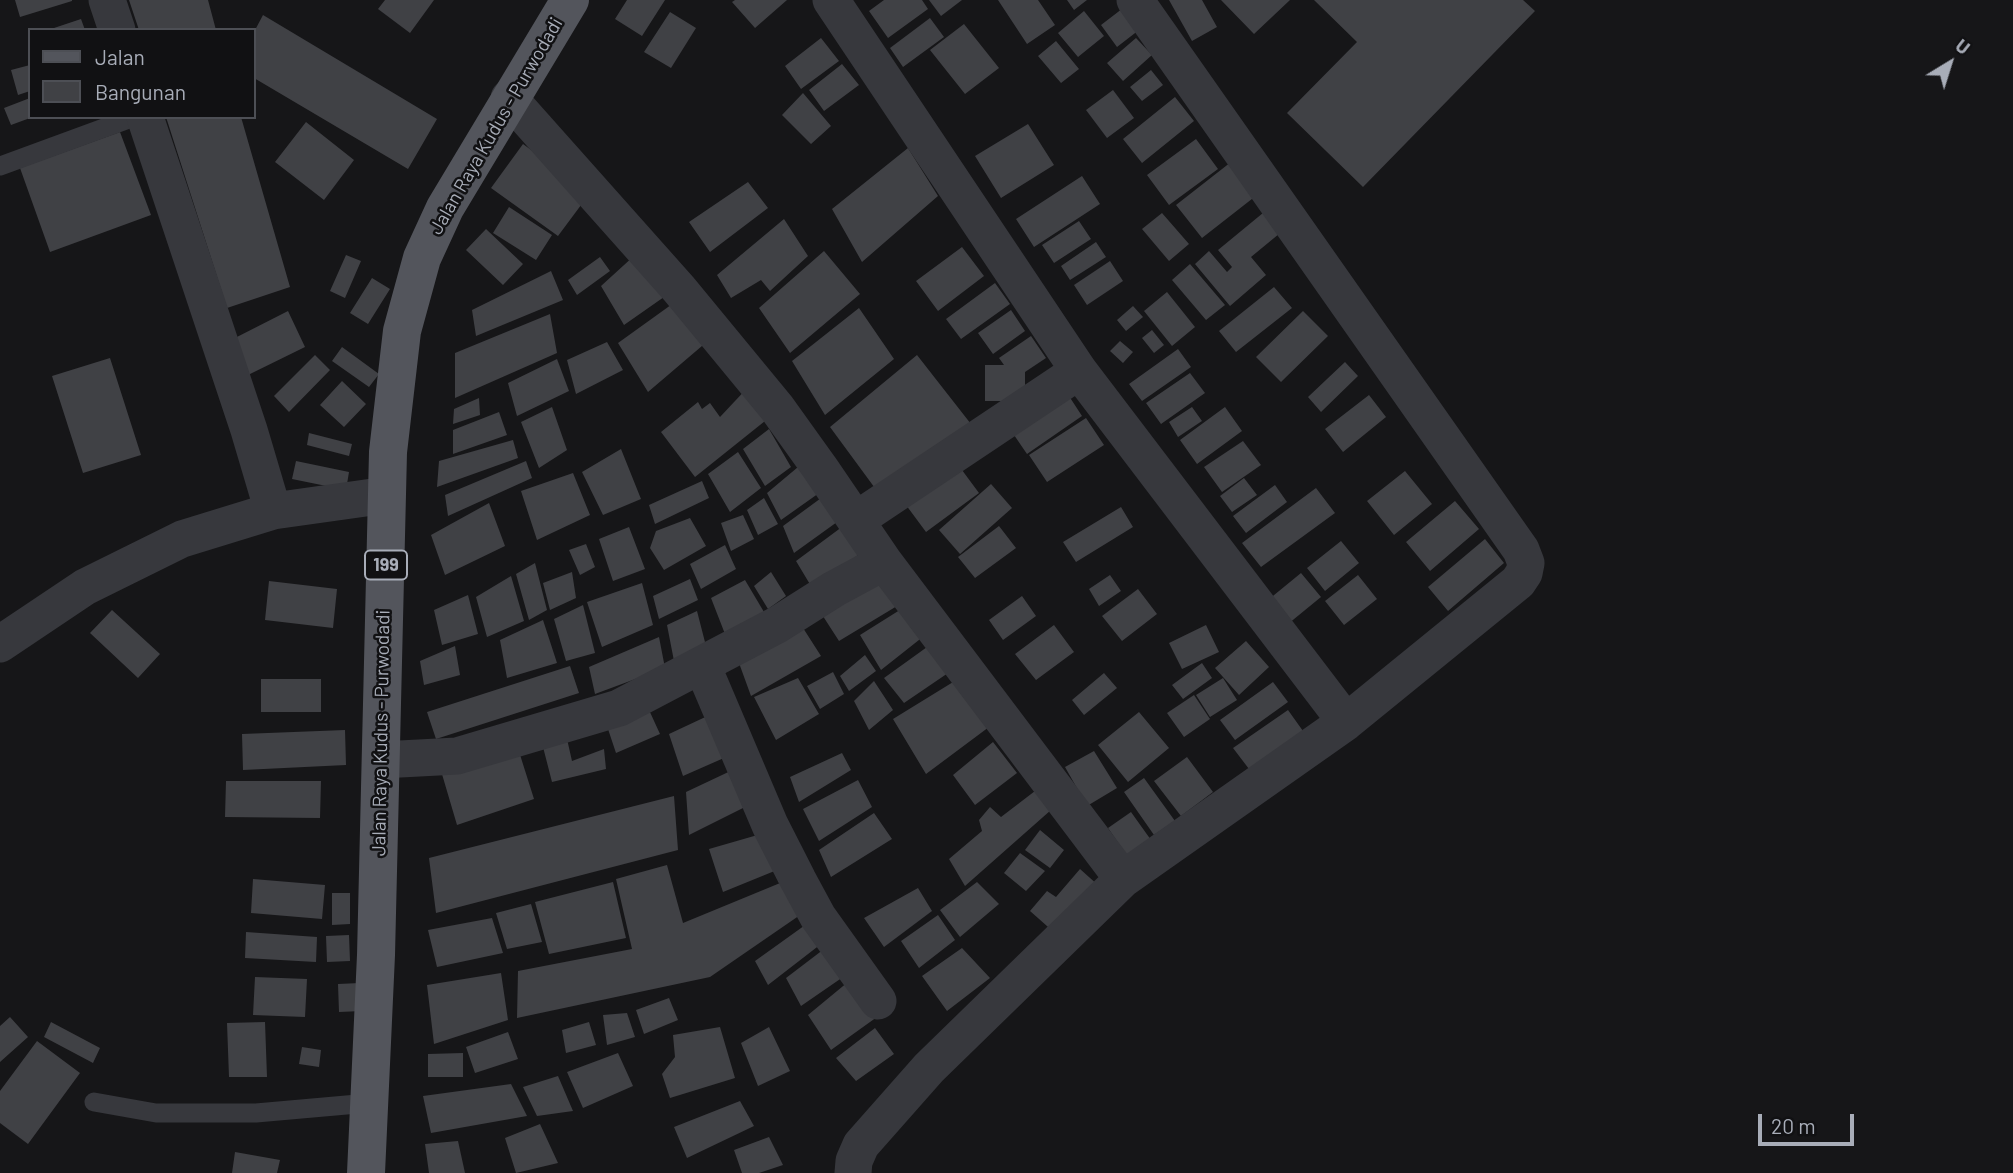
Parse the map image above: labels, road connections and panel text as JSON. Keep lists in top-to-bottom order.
{
  "streets": {
    "main road": ["Jalan Raya Kudus - Purwodadi", "199"]
  },
  "legend": ["Jalan", "Bangunan"],
  "scale_bar": "20 m",
  "north": "top right"
}
